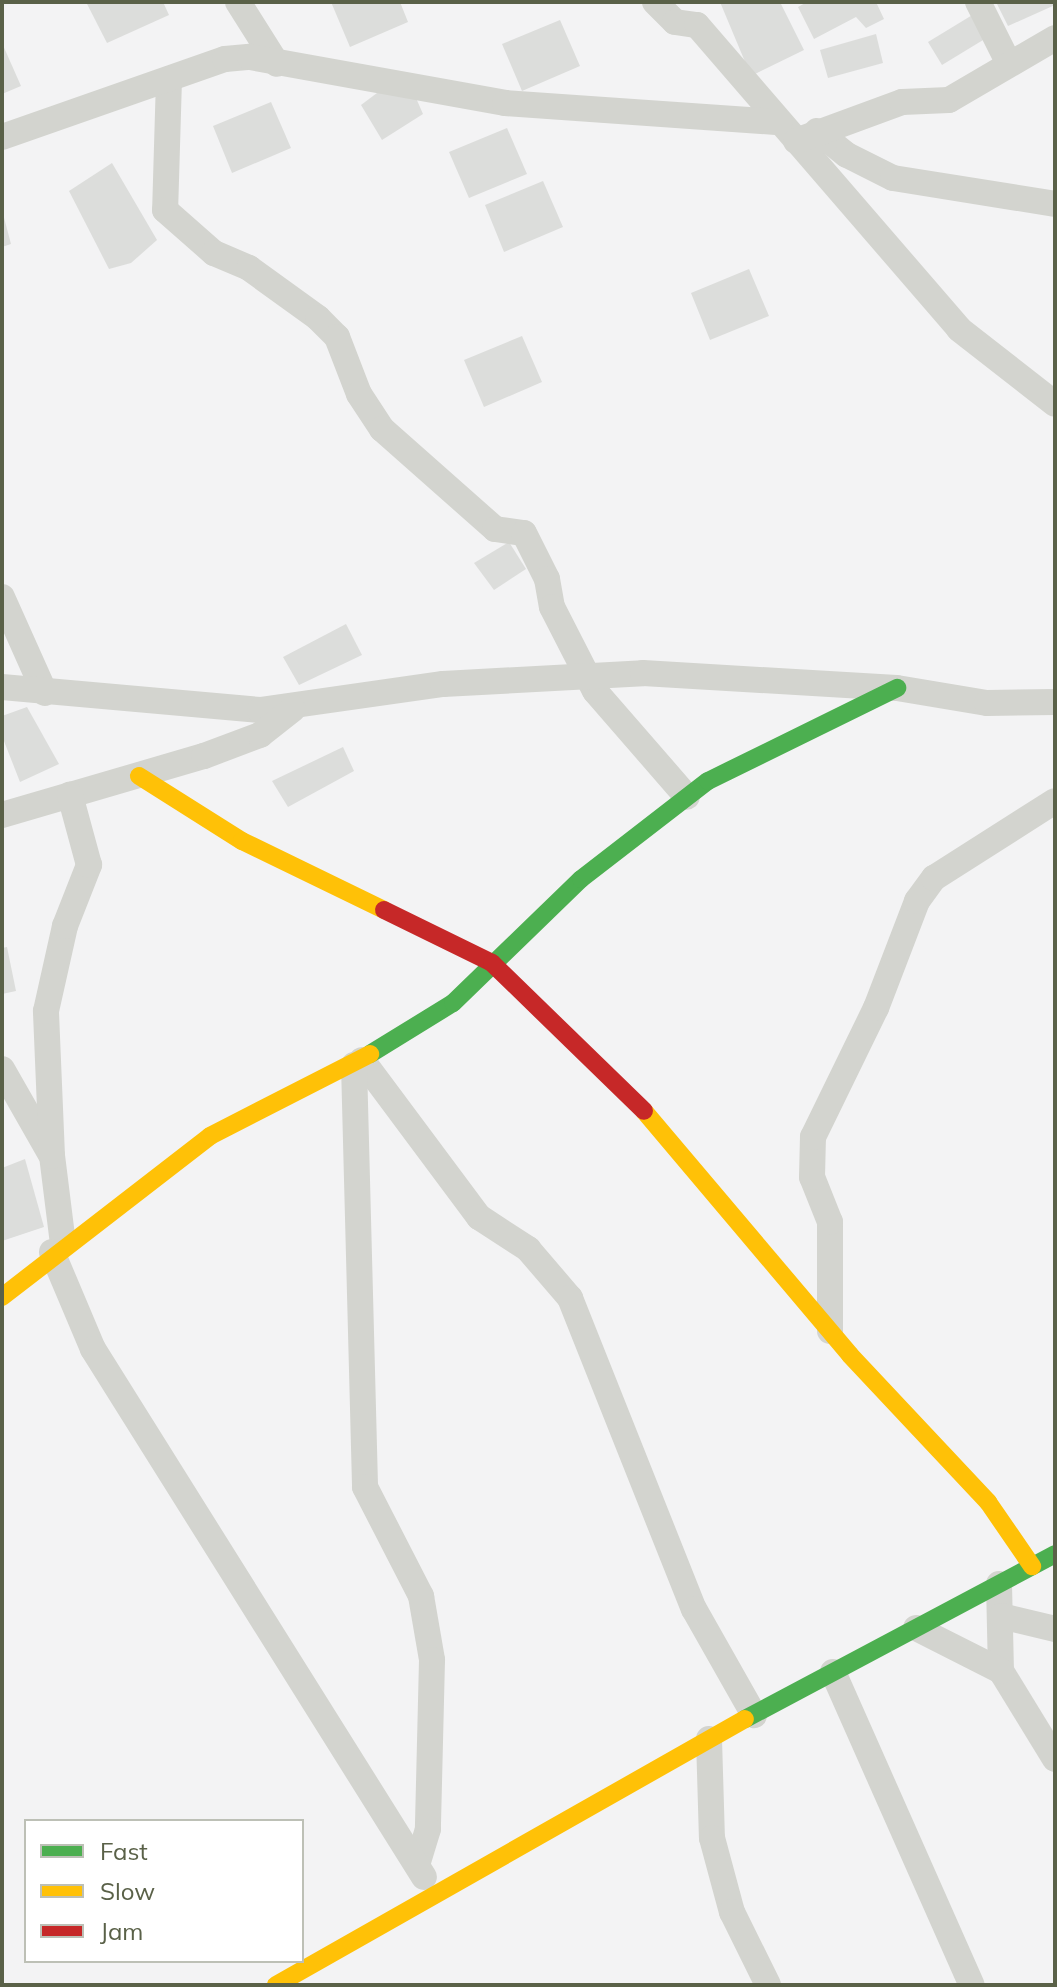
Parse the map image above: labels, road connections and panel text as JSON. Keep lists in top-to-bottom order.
{
  "legend": ["Fast", "Slow", "Jam"]
}
